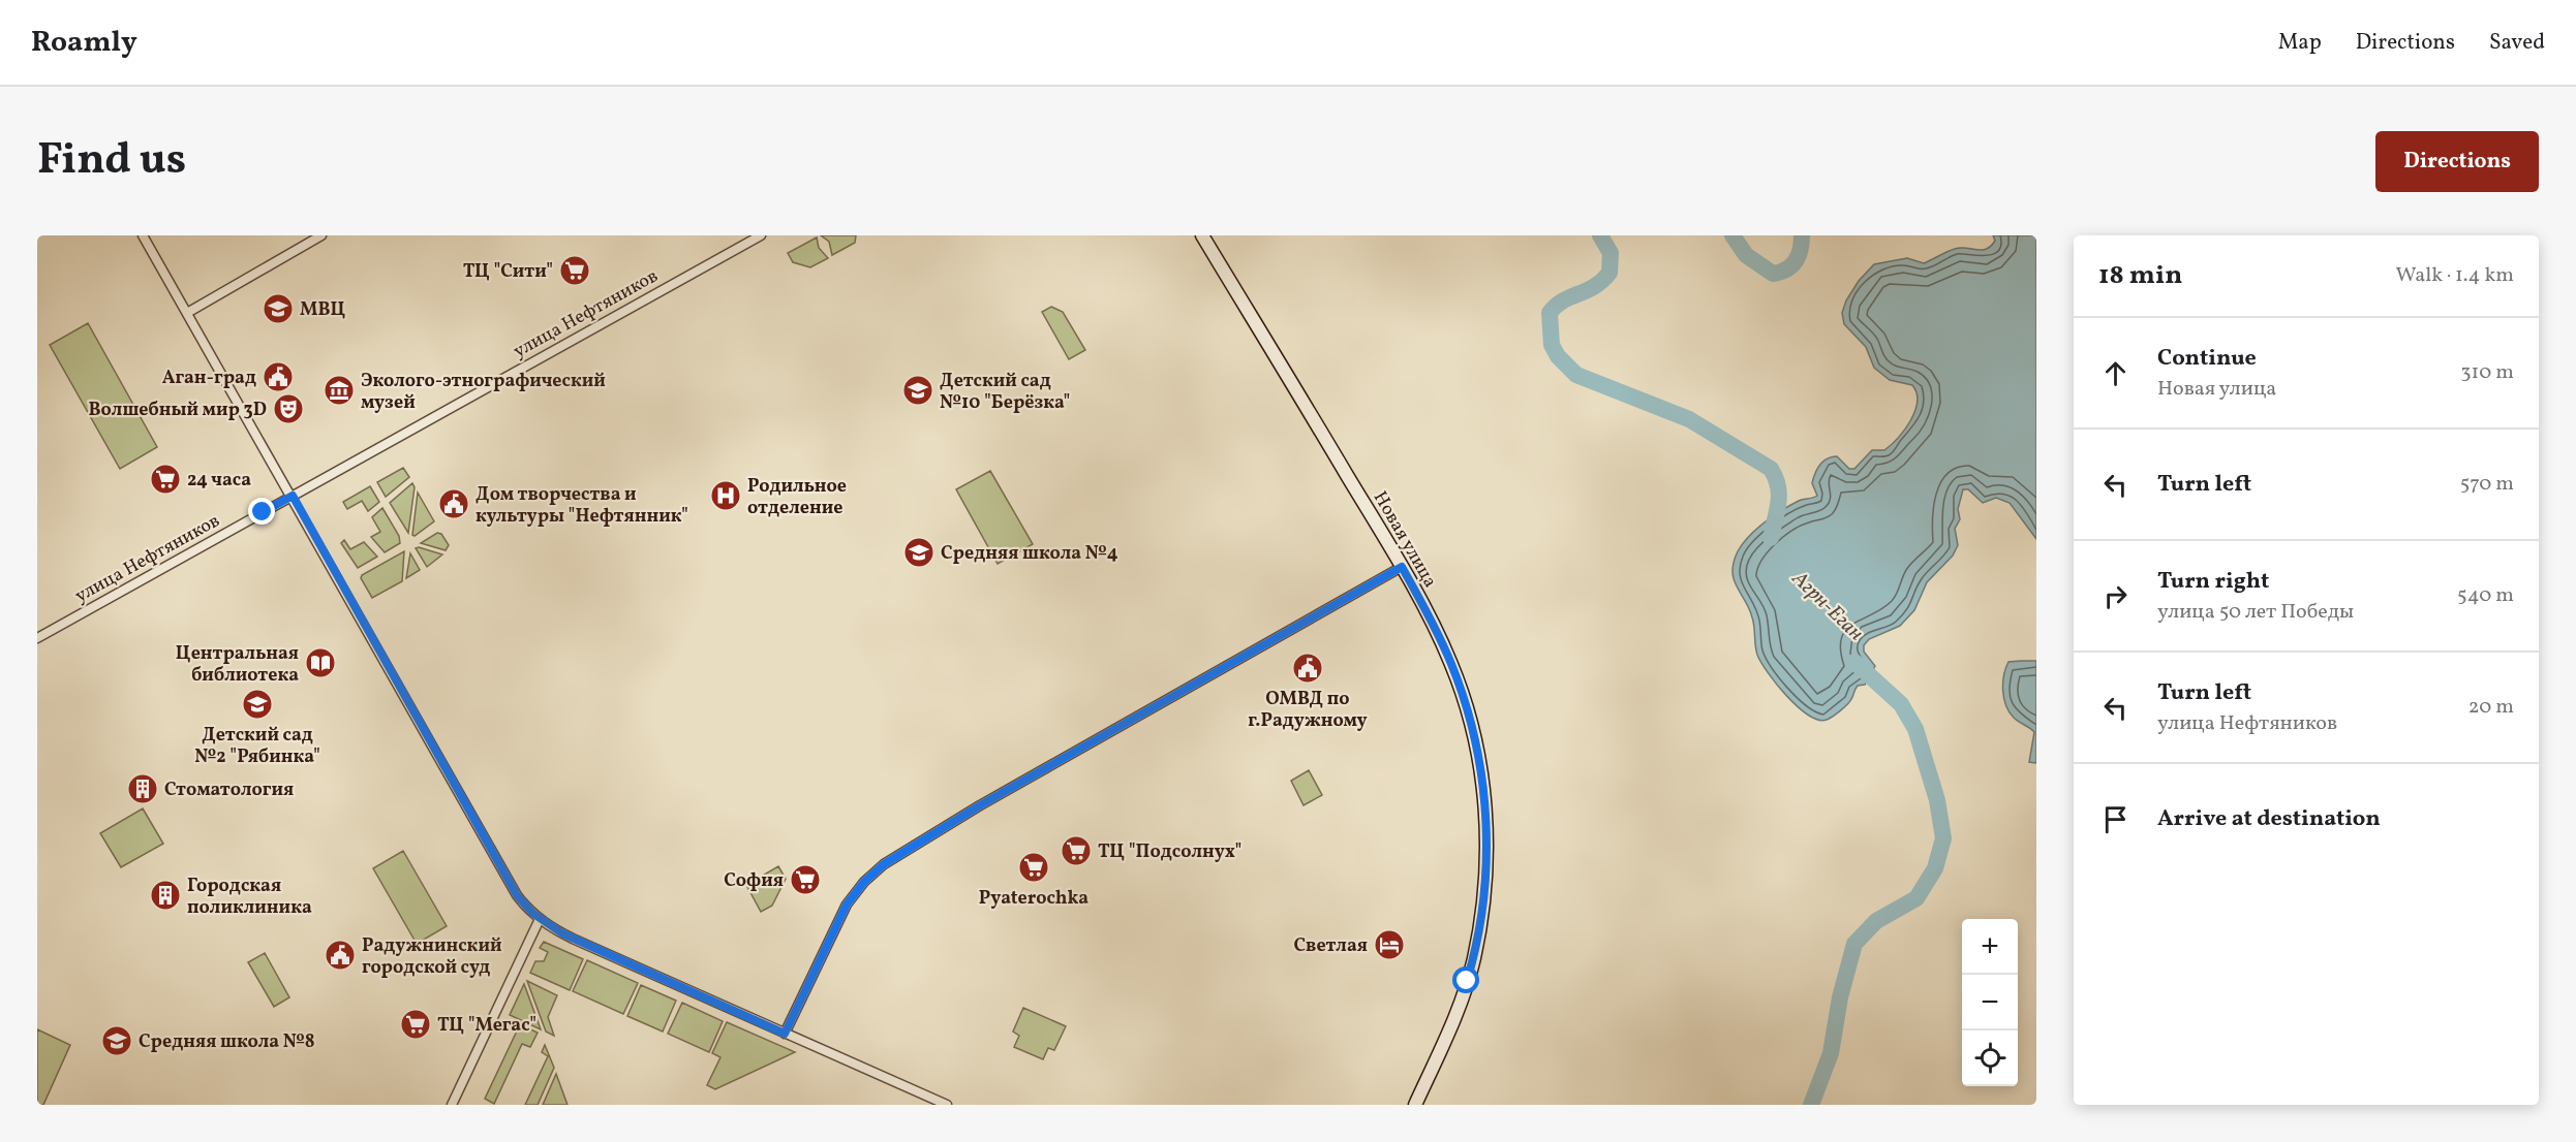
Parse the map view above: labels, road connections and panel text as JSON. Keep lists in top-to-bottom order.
{
  "streets": {
    "street": ["улица Нефтяников", "Новая улица"]
  },
  "water": ["Агрн-Еган"],
  "places": {
    "supermarket": [
      "ТЦ \"Сити\"",
      "24 часа",
      "ТЦ \"Подсолнух\"",
      "Pyaterochka",
      "София",
      "ТЦ \"Мегас\""
    ],
    "school or university": [
      "МВЦ",
      "Детский сад №10 \"Берёзка\"",
      "Средняя школа №4",
      "Детский сад №2 \"Рябинка\"",
      "Средняя школа №8"
    ],
    "public building": [
      "Аган-град",
      "Дом творчества и культуры \"Нефтянник\"",
      "ОМВД по г.Радужному",
      "Радужнинский городской суд"
    ],
    "museum": ["Эколого-этнографический музей"],
    "theatre": ["Волшебный мир 3D"],
    "hospital": ["Родильное отделение"],
    "library": ["Центральная библиотека"],
    "building": ["Стоматология", "Городская поликлиника"],
    "hotel": ["Светлая"]
  },
  "page": {
    "header": "Roamly",
    "nav": ["Map", "Directions", "Saved"],
    "title": "Find us",
    "buttons": "Directions",
    "heading": ["18 min", "Walk · 1.4 km"],
    "list": [
      ["Continue", "Новая улица", "310 m"],
      ["Turn left", "570 m"],
      ["Turn right", "улица 50 лет Победы", "540 m"],
      ["Turn left", "улица Нефтяников", "20 m"],
      "Arrive at destination"
    ],
    "map_buttons": ["+", "−"]
  }
}
